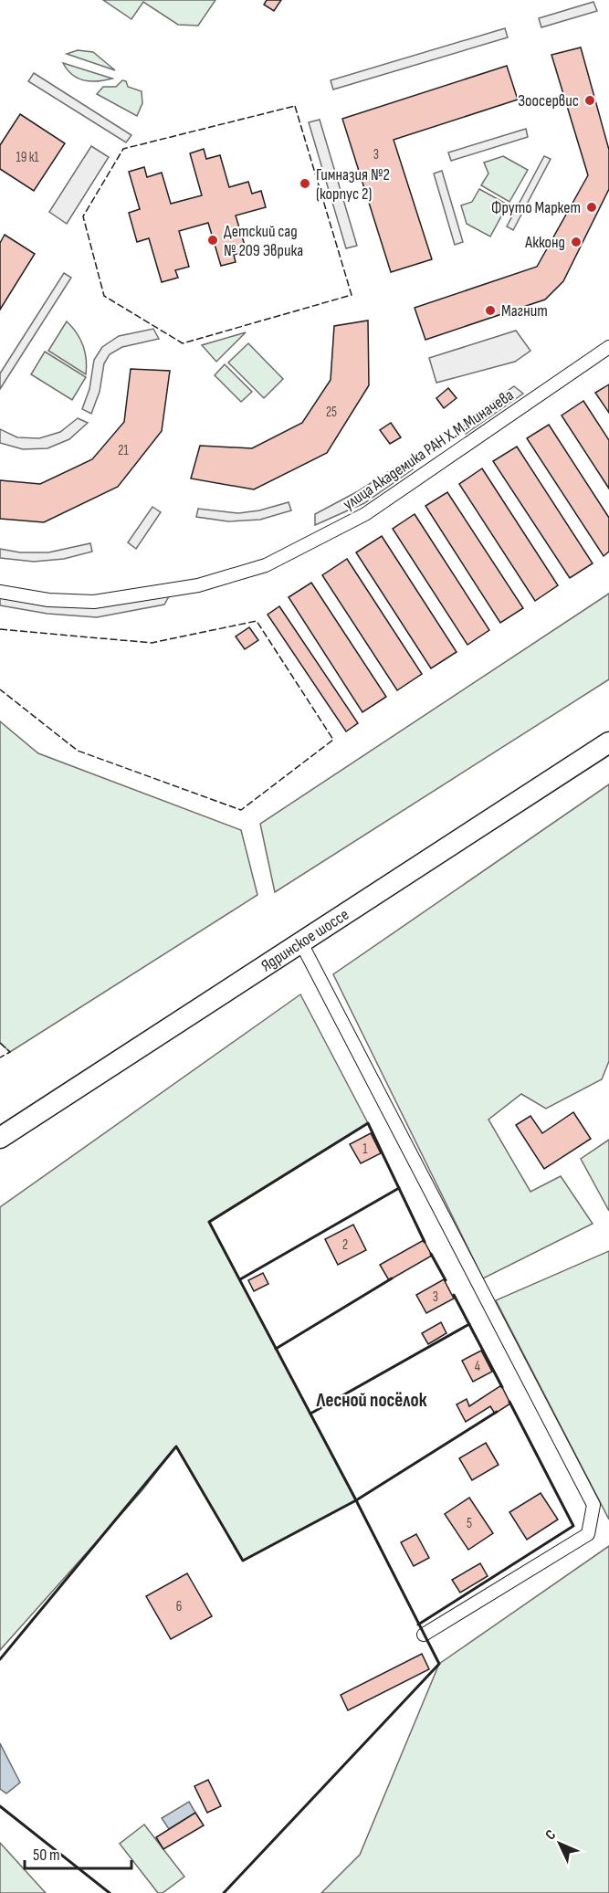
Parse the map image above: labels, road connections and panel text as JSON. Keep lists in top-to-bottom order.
{
  "streets": {
    "main road": ["Ядринское шоссе"],
    "street": ["улица Академика РАН Х.М.Миначева"]
  },
  "districts": ["Лесной посёлок"],
  "places": [
    "Зоосервис",
    "Гимназия №2 (корпус 2)",
    "Фруто Маркет",
    "Детский сад № 209 Эврика",
    "Акконд",
    "Магнит"
  ],
  "house_numbers": [
    "3",
    "19 к1",
    "25",
    "21",
    "1",
    "2",
    "3",
    "4",
    "5",
    "6"
  ],
  "scale_bar": "50 m",
  "north": "top left"
}
